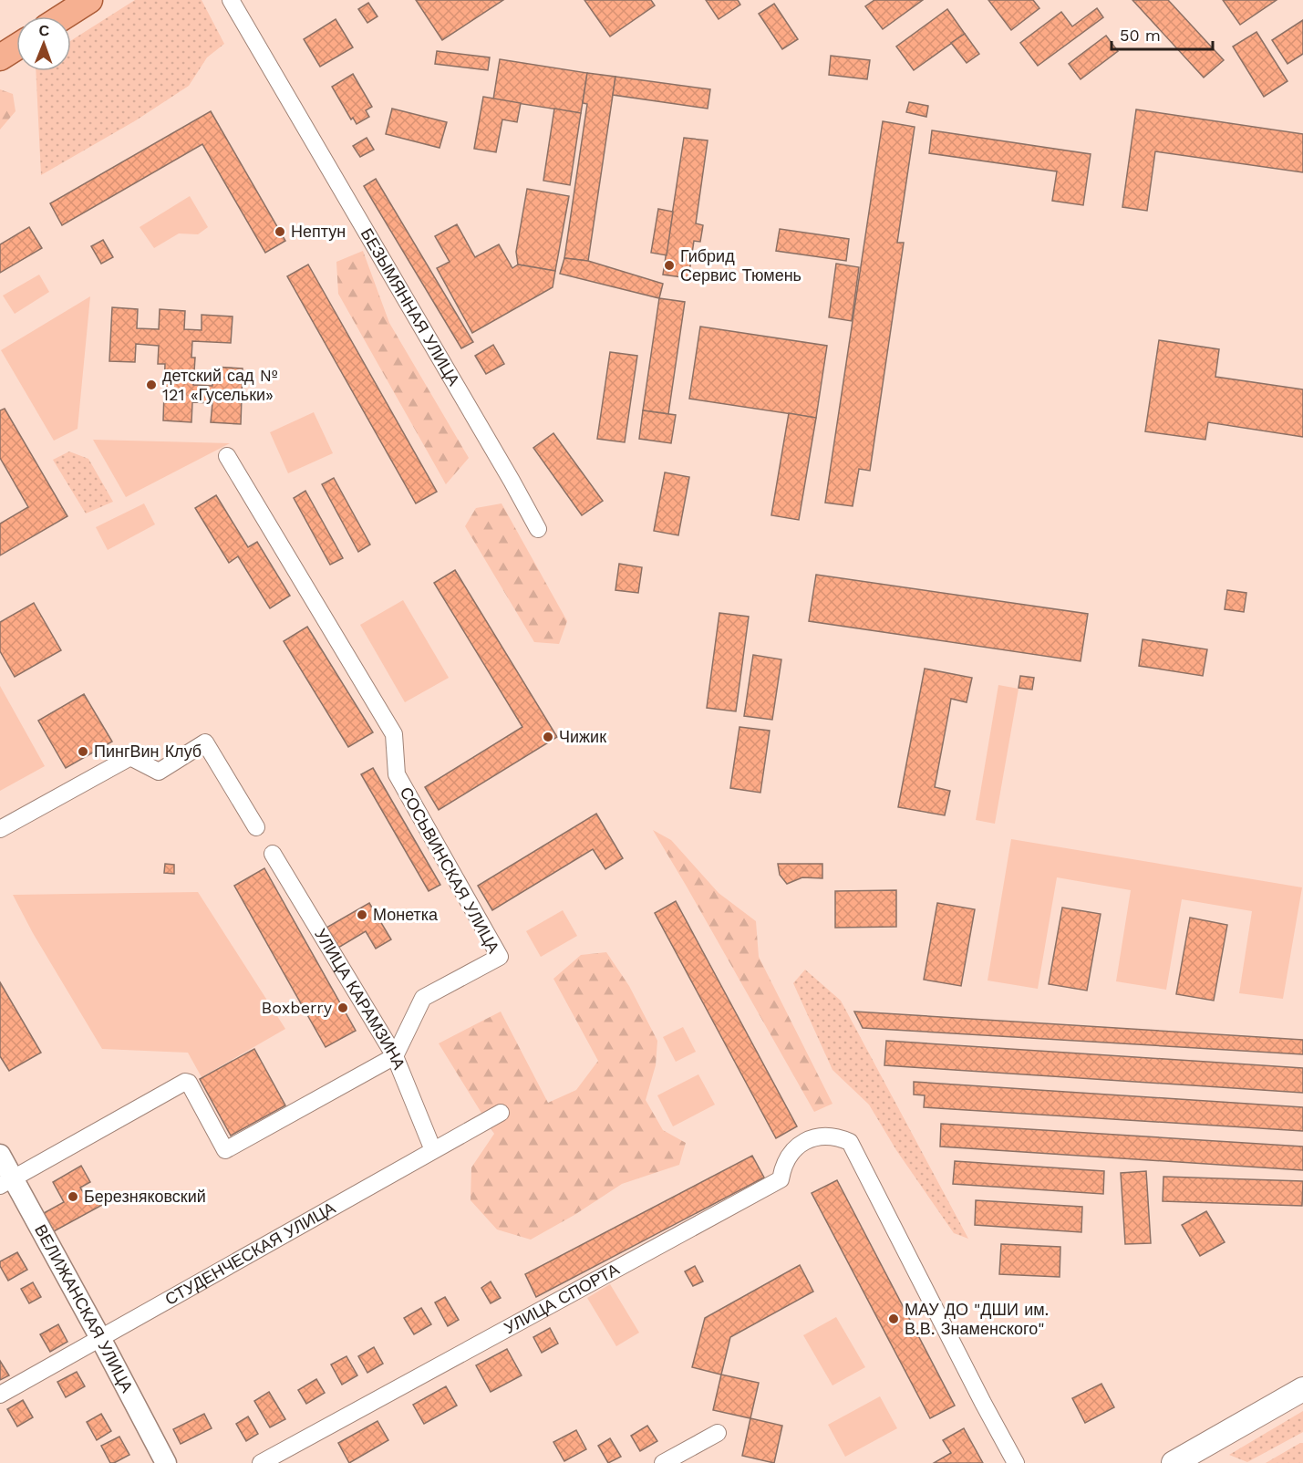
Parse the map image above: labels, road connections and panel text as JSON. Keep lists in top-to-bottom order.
{
  "streets": {
    "street": [
      "БЕЗЫМЯННАЯ УЛИЦА",
      "СОСЬВИНСКАЯ УЛИЦА",
      "УЛИЦА КАРАМЗИНА",
      "СТУДЕНЧЕСКАЯ УЛИЦА",
      "УЛИЦА СПОРТА",
      "ВЕЛИЖАНСКАЯ УЛИЦА"
    ]
  },
  "crossings": [
    ["СОСЬВИНСКАЯ УЛИЦА", "УЛИЦА КАРАМЗИНА"],
    ["УЛИЦА КАРАМЗИНА", "СТУДЕНЧЕСКАЯ УЛИЦА"],
    ["СТУДЕНЧЕСКАЯ УЛИЦА", "ВЕЛИЖАНСКАЯ УЛИЦА"]
  ],
  "places": [
    "Нептун",
    "Гибрид Сервис Тюмень",
    "детский сад № 121 «Гусельки»",
    "Чижик",
    "ПингВин Клуб",
    "Монетка",
    "Boxberry",
    "Березняковский",
    "МАУ ДО \"ДШИ им. В.В. Знаменского\""
  ],
  "scale_bar": "50 m",
  "north": "top"
}
